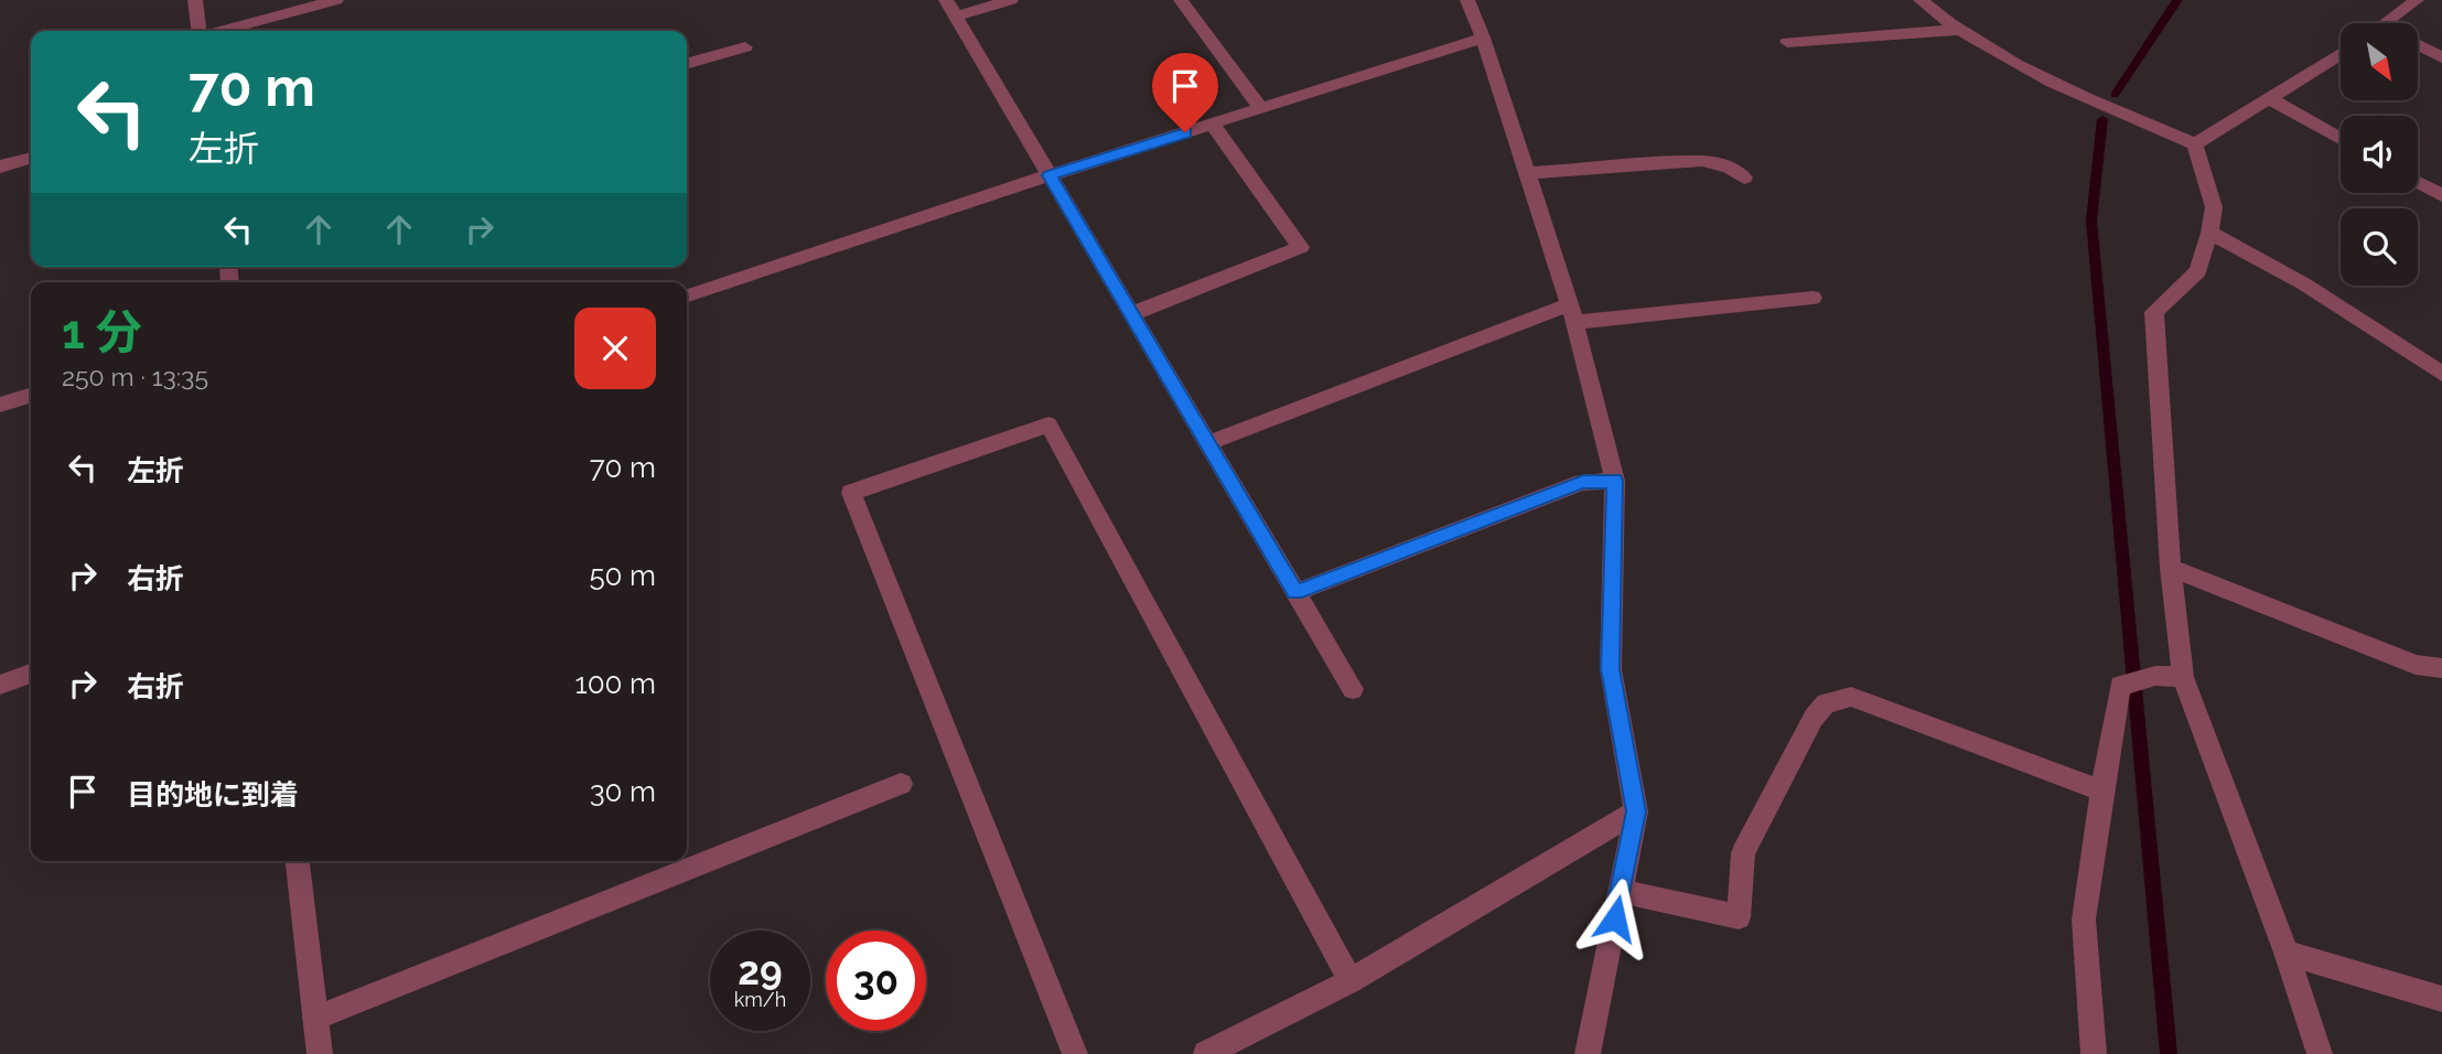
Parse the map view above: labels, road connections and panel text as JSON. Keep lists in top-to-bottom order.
{
  "north": "bottom right",
  "page": {
    "turn": ["70 m", "左折"],
    "heading": ["1 分", "250 m · 13:35"],
    "list": [
      {
        "name": "左折",
        "value": "70 m"
      },
      {
        "name": "右折",
        "value": "50 m"
      },
      {
        "name": "右折",
        "value": "100 m"
      },
      {
        "name": "目的地に到着",
        "value": "30 m"
      }
    ],
    "speed": "29 km/h",
    "limit": "30"
  }
}
